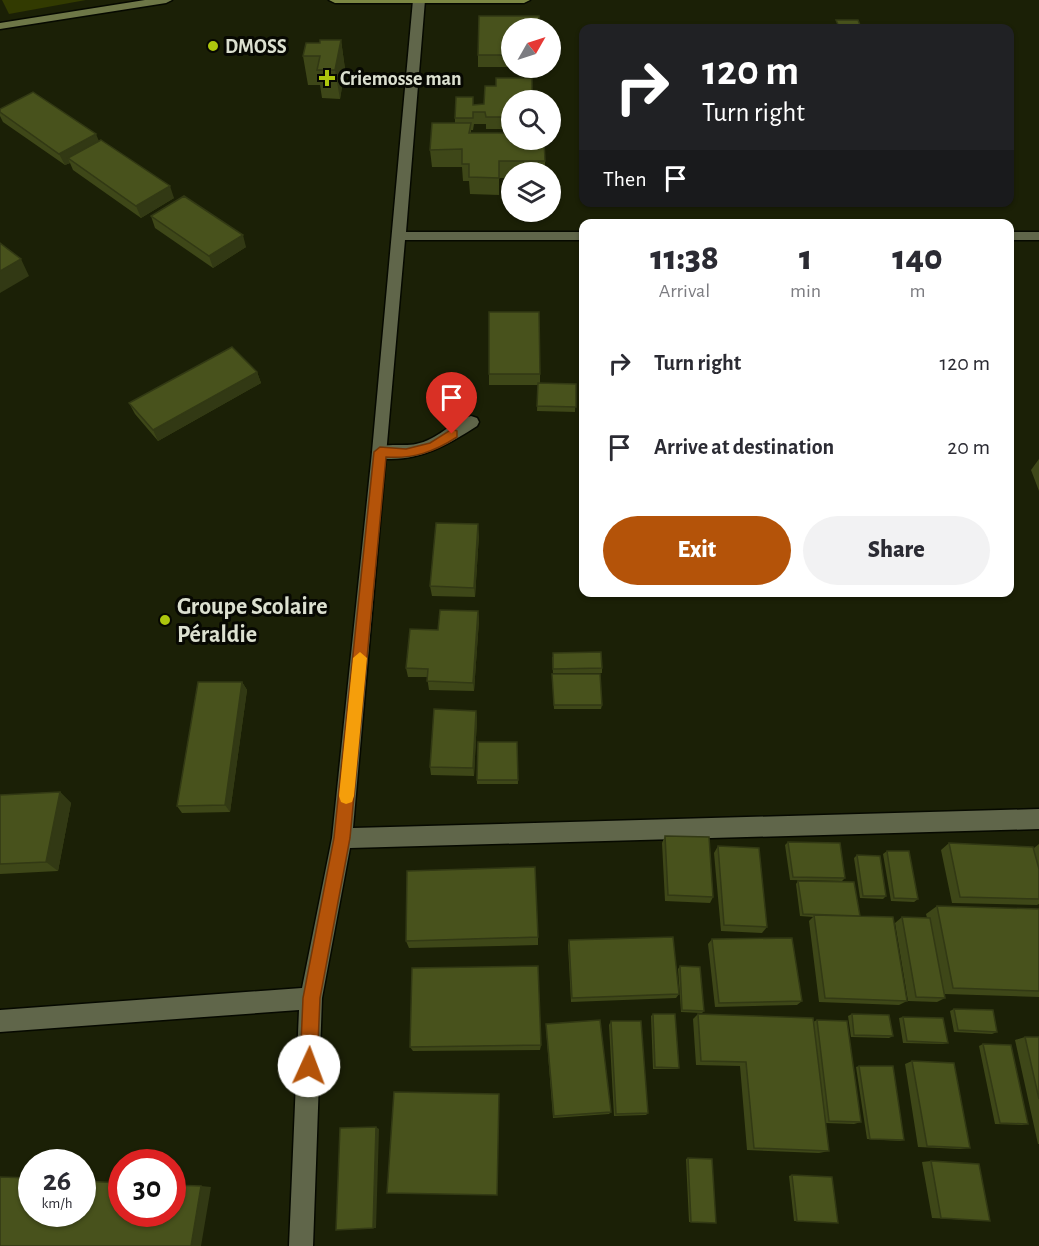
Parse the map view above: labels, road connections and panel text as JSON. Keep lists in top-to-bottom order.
{
  "places": {
    "other": ["DMOSS", "Groupe Scolaire Péraldie"],
    "health": ["Criemosse man"]
  },
  "north": "top right",
  "page": {
    "turn": ["120 m", "Turn right"],
    "then": "Then",
    "eta": [
      "11:38",
      "Arrival",
      "1",
      "min",
      "140",
      "m"
    ],
    "list": [
      {
        "name": "Turn right",
        "value": "120 m"
      },
      {
        "name": "Arrive at destination",
        "value": "20 m"
      }
    ],
    "buttons": ["Exit", "Share"],
    "speed": "26 km/h",
    "limit": "30"
  }
}
